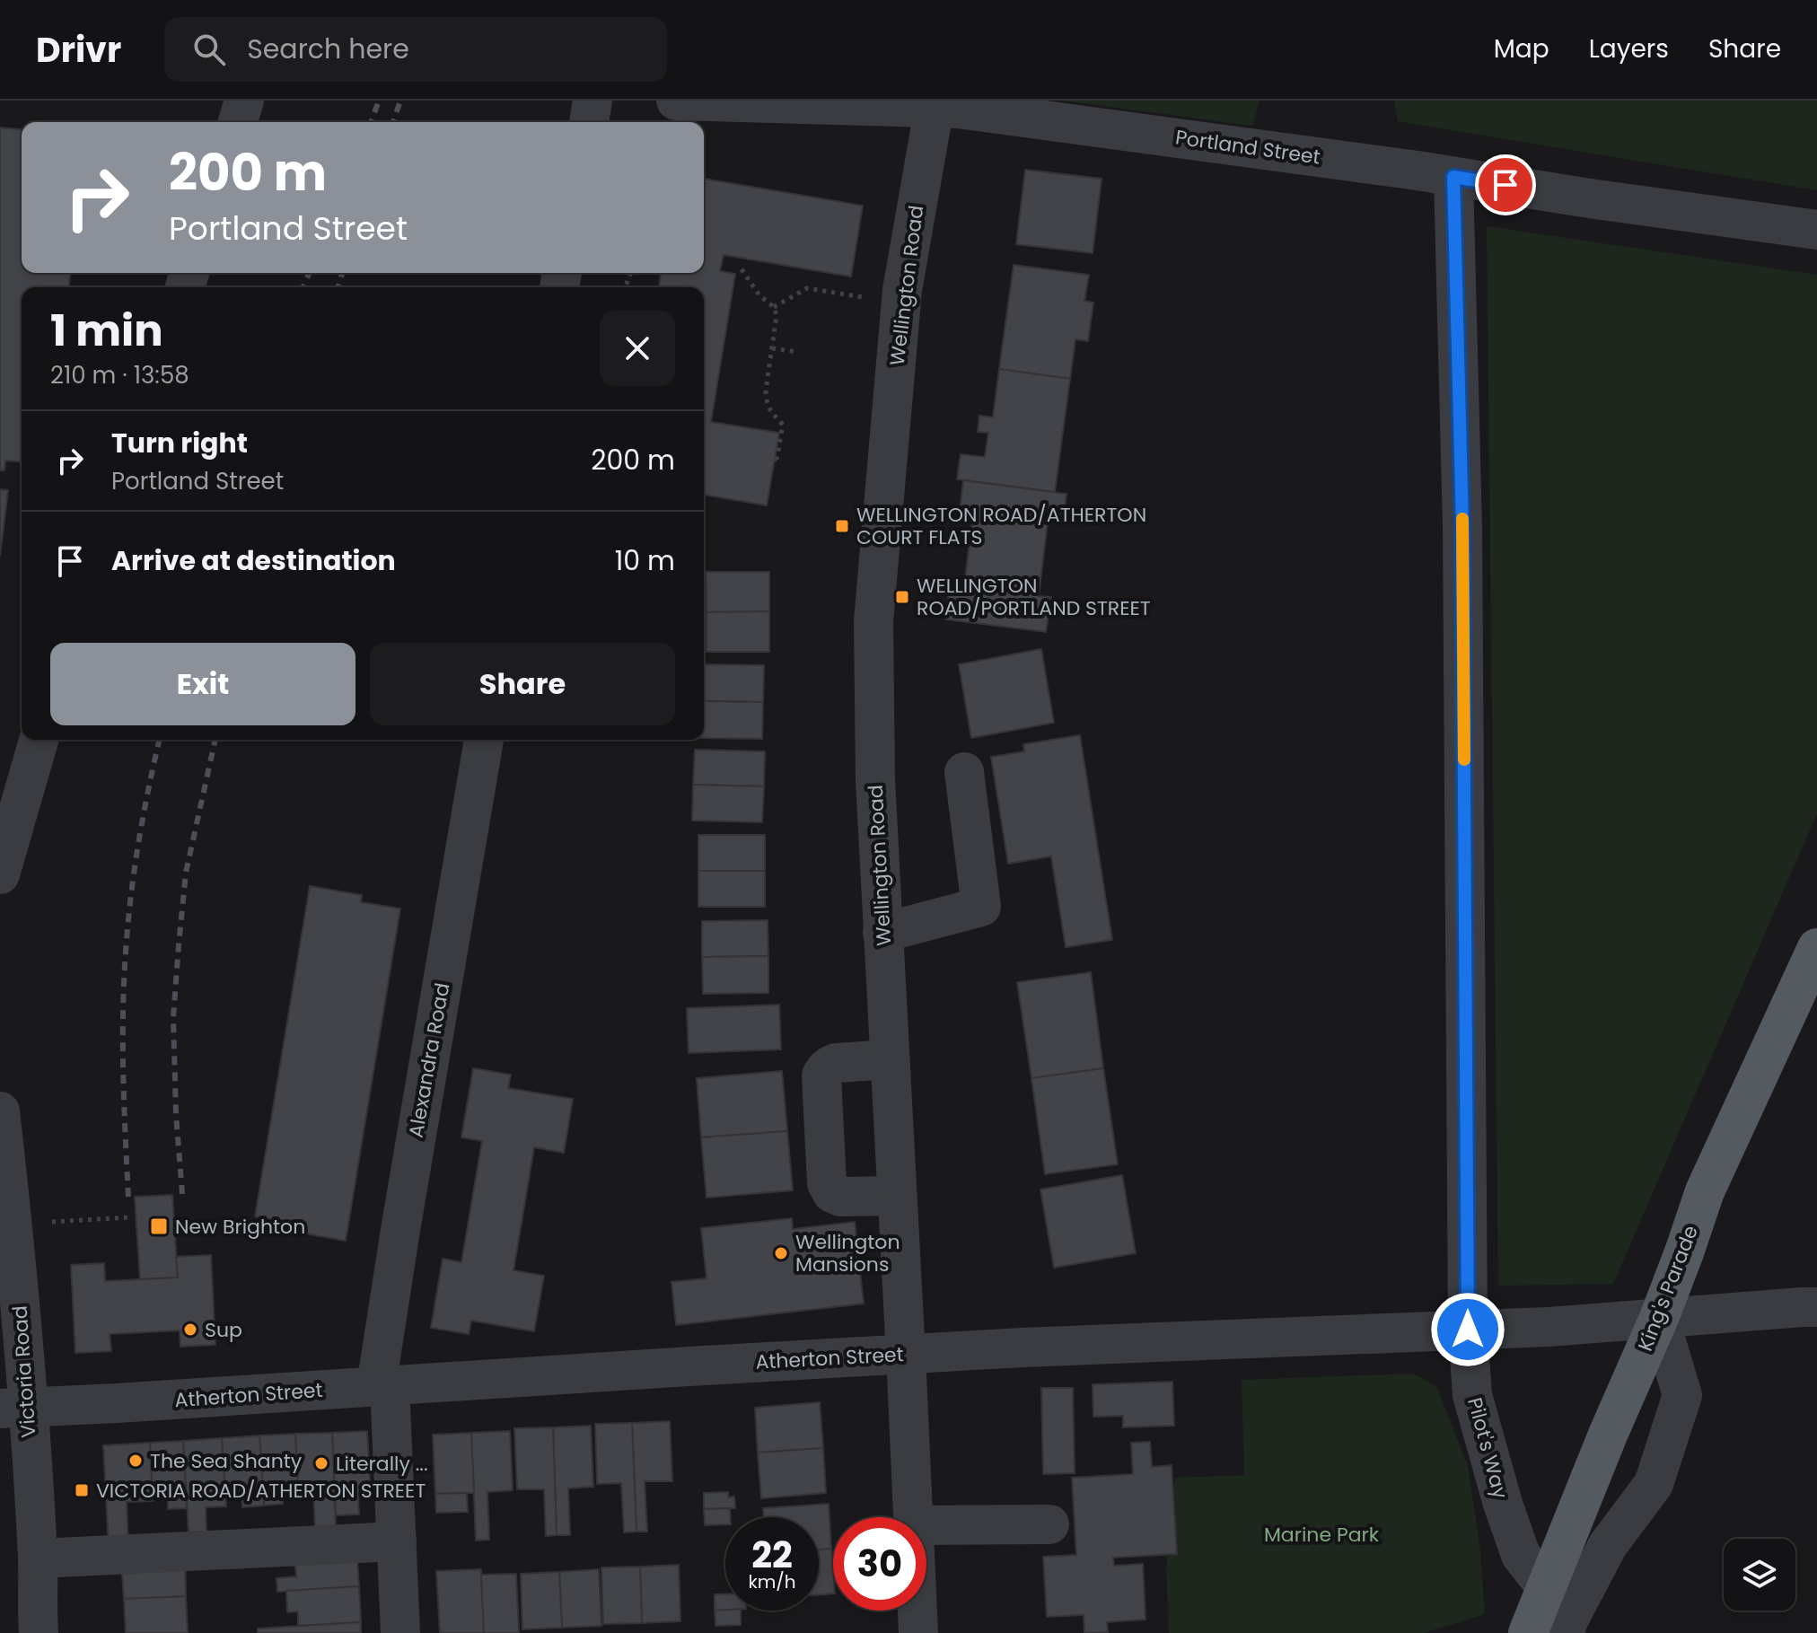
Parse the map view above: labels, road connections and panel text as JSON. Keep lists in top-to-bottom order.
{
  "streets": {
    "main road": ["King's Parade"],
    "street": [
      "Portland Street",
      "Wellington Road",
      "Alexandra Road",
      "Atherton Street",
      "Victoria Road",
      "Pilot's Way"
    ]
  },
  "crossings": [
    ["Portland Street", "Wellington Road"],
    ["Portland Street", "Pilot's Way"],
    ["Wellington Road", "Atherton Street"],
    ["Alexandra Road", "Atherton Street"],
    ["King's Parade", "Atherton Street"],
    ["King's Parade", "Pilot's Way"],
    ["Atherton Street", "Victoria Road"],
    ["Atherton Street", "Pilot's Way"]
  ],
  "parks": ["Marine Park"],
  "places": {
    "transit": [
      "WELLINGTON ROAD/ATHERTON COURT FLATS",
      "WELLINGTON ROAD/PORTLAND STREET",
      "New Brighton",
      "VICTORIA ROAD/ATHERTON STREET"
    ],
    "other": [
      "Wellington Mansions",
      "Sup",
      "The Sea Shanty",
      "Literally ..."
    ]
  },
  "page": {
    "header": "Drivr",
    "search": "Search here",
    "nav": ["Map", "Layers", "Share"],
    "turn": ["200 m", "Portland Street"],
    "heading": ["1 min", "210 m · 13:58"],
    "list": [
      {
        "name": "Turn right",
        "note": "Portland Street",
        "value": "200 m"
      },
      {
        "name": "Arrive at destination",
        "value": "10 m"
      }
    ],
    "buttons": ["Exit", "Share"],
    "speed": "22 km/h",
    "limit": "30"
  }
}
